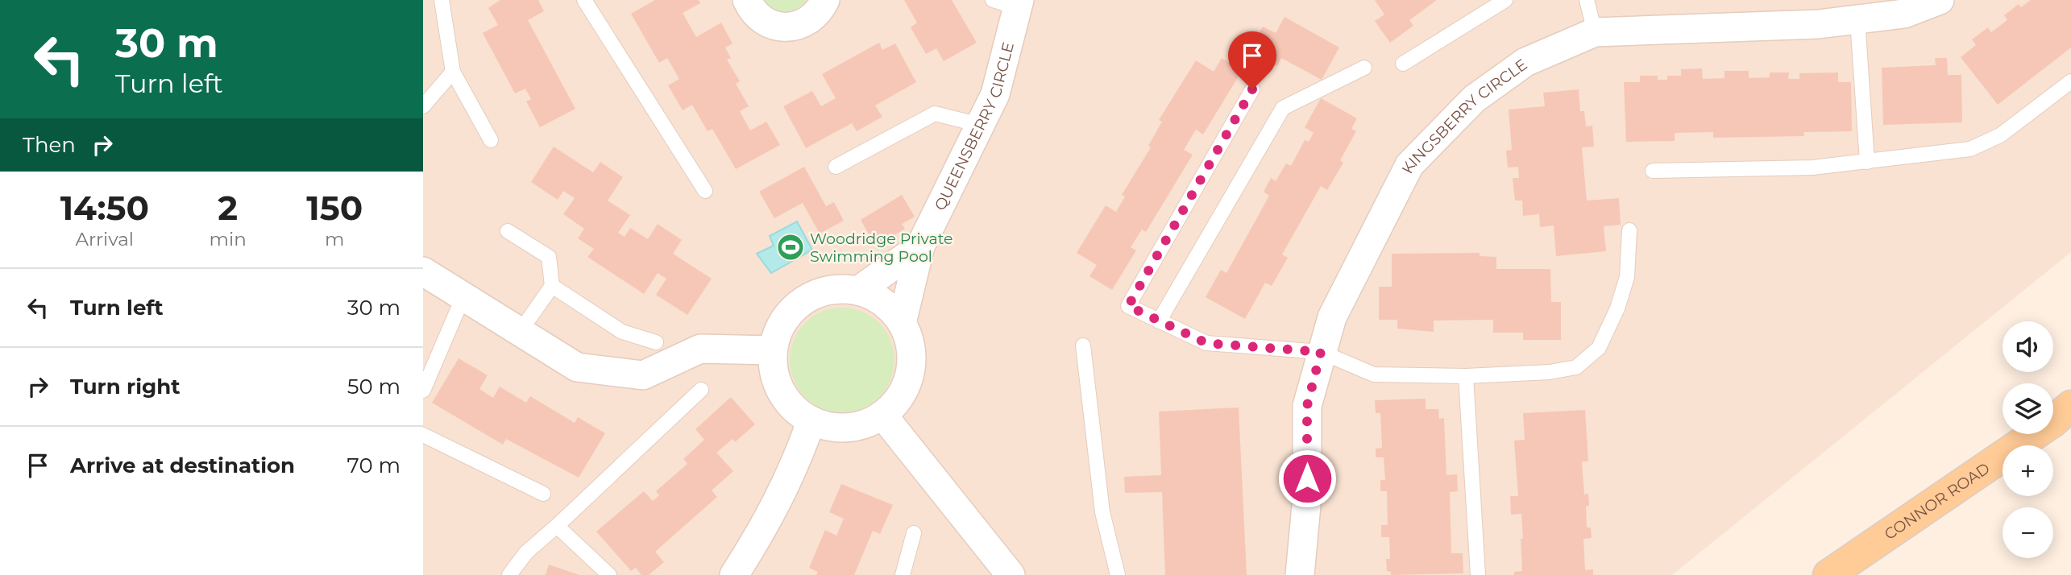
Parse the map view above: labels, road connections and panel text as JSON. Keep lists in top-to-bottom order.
{
  "streets": {
    "main road": ["CONNOR ROAD"],
    "street": ["KINGSBERRY CIRCLE", "QUEENSBERRY CIRCLE"]
  },
  "places": {
    "sports": ["Woodridge Private Swimming Pool"]
  },
  "page": {
    "turn": ["30 m", "Turn left"],
    "then": "Then",
    "eta": [
      "14:50",
      "Arrival",
      "2",
      "min",
      "150",
      "m"
    ],
    "list": [
      {
        "name": "Turn left",
        "value": "30 m"
      },
      {
        "name": "Turn right",
        "value": "50 m"
      },
      {
        "name": "Arrive at destination",
        "value": "70 m"
      }
    ],
    "map_buttons": ["+", "−"]
  }
}
